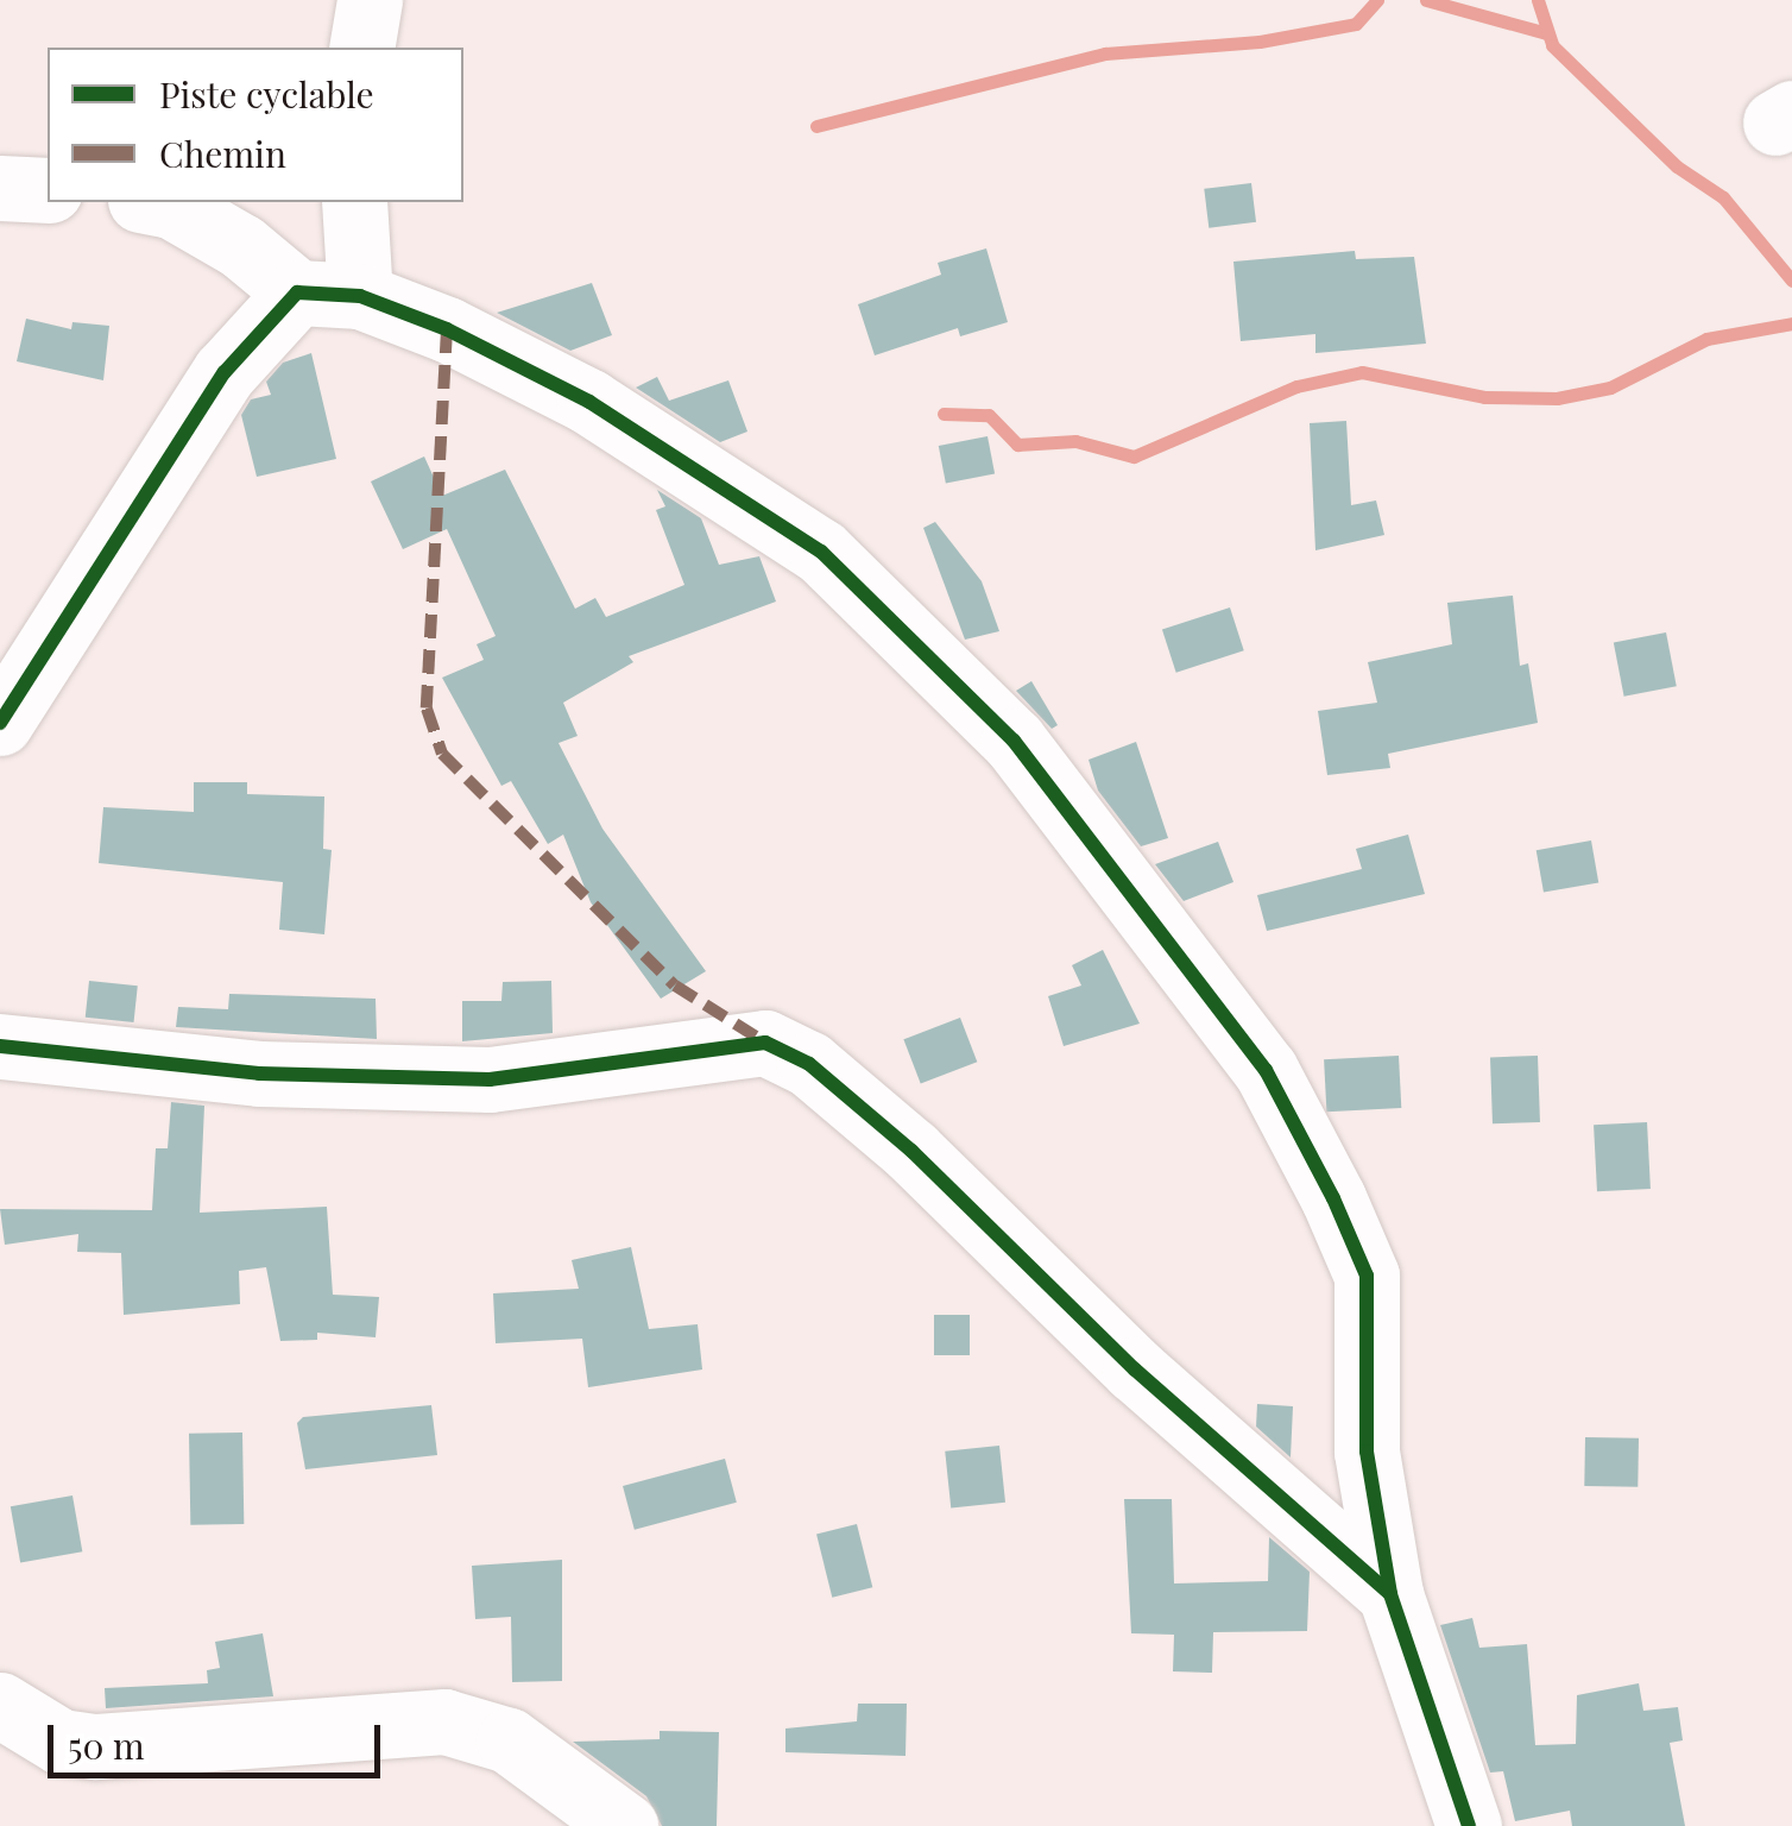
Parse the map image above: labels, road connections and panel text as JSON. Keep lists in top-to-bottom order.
{
  "legend": ["Piste cyclable", "Chemin"],
  "scale_bar": "50 m"
}
